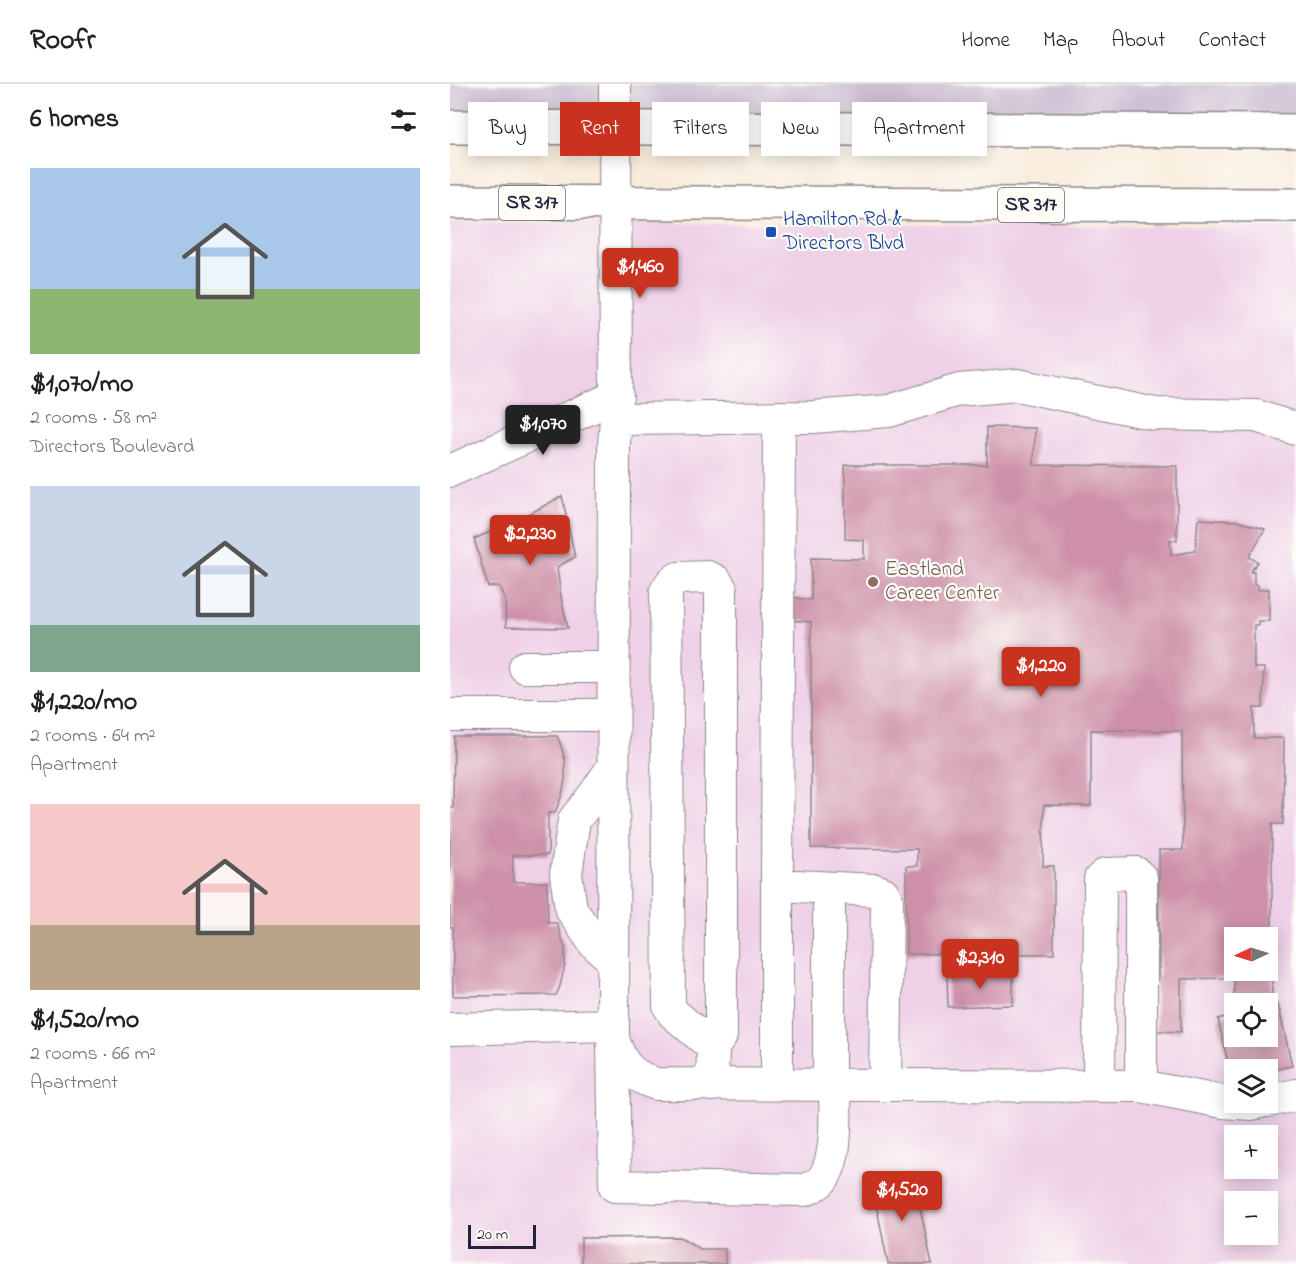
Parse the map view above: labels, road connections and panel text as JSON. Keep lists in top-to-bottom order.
{
  "streets": {
    "main road": ["SR 317"]
  },
  "places": {
    "transit": ["Hamilton Rd & Directors Blvd"],
    "other": ["Eastland Career Center"]
  },
  "scale_bar": "20 m",
  "north": "left",
  "page": {
    "header": "Roofr",
    "nav": [
      "Home",
      "Map",
      "About",
      "Contact"
    ],
    "heading": "6 homes",
    "chip": [
      "Buy",
      "Rent",
      "Filters",
      "New",
      "Apartment"
    ],
    "list": [
      {
        "name": "$1,070/mo",
        "note": "2 rooms · 58 m² · Directors Boulevard"
      },
      {
        "name": "$1,220/mo",
        "note": "2 rooms · 64 m² · Apartment"
      },
      {
        "name": "$1,520/mo",
        "note": "2 rooms · 66 m² · Apartment"
      }
    ],
    "price": [
      "$1,460",
      "$1,070",
      "$2,230",
      "$1,220",
      "$2,310",
      "$1,520"
    ],
    "map_buttons": ["+", "−"],
    "scale": "20 m"
  }
}
